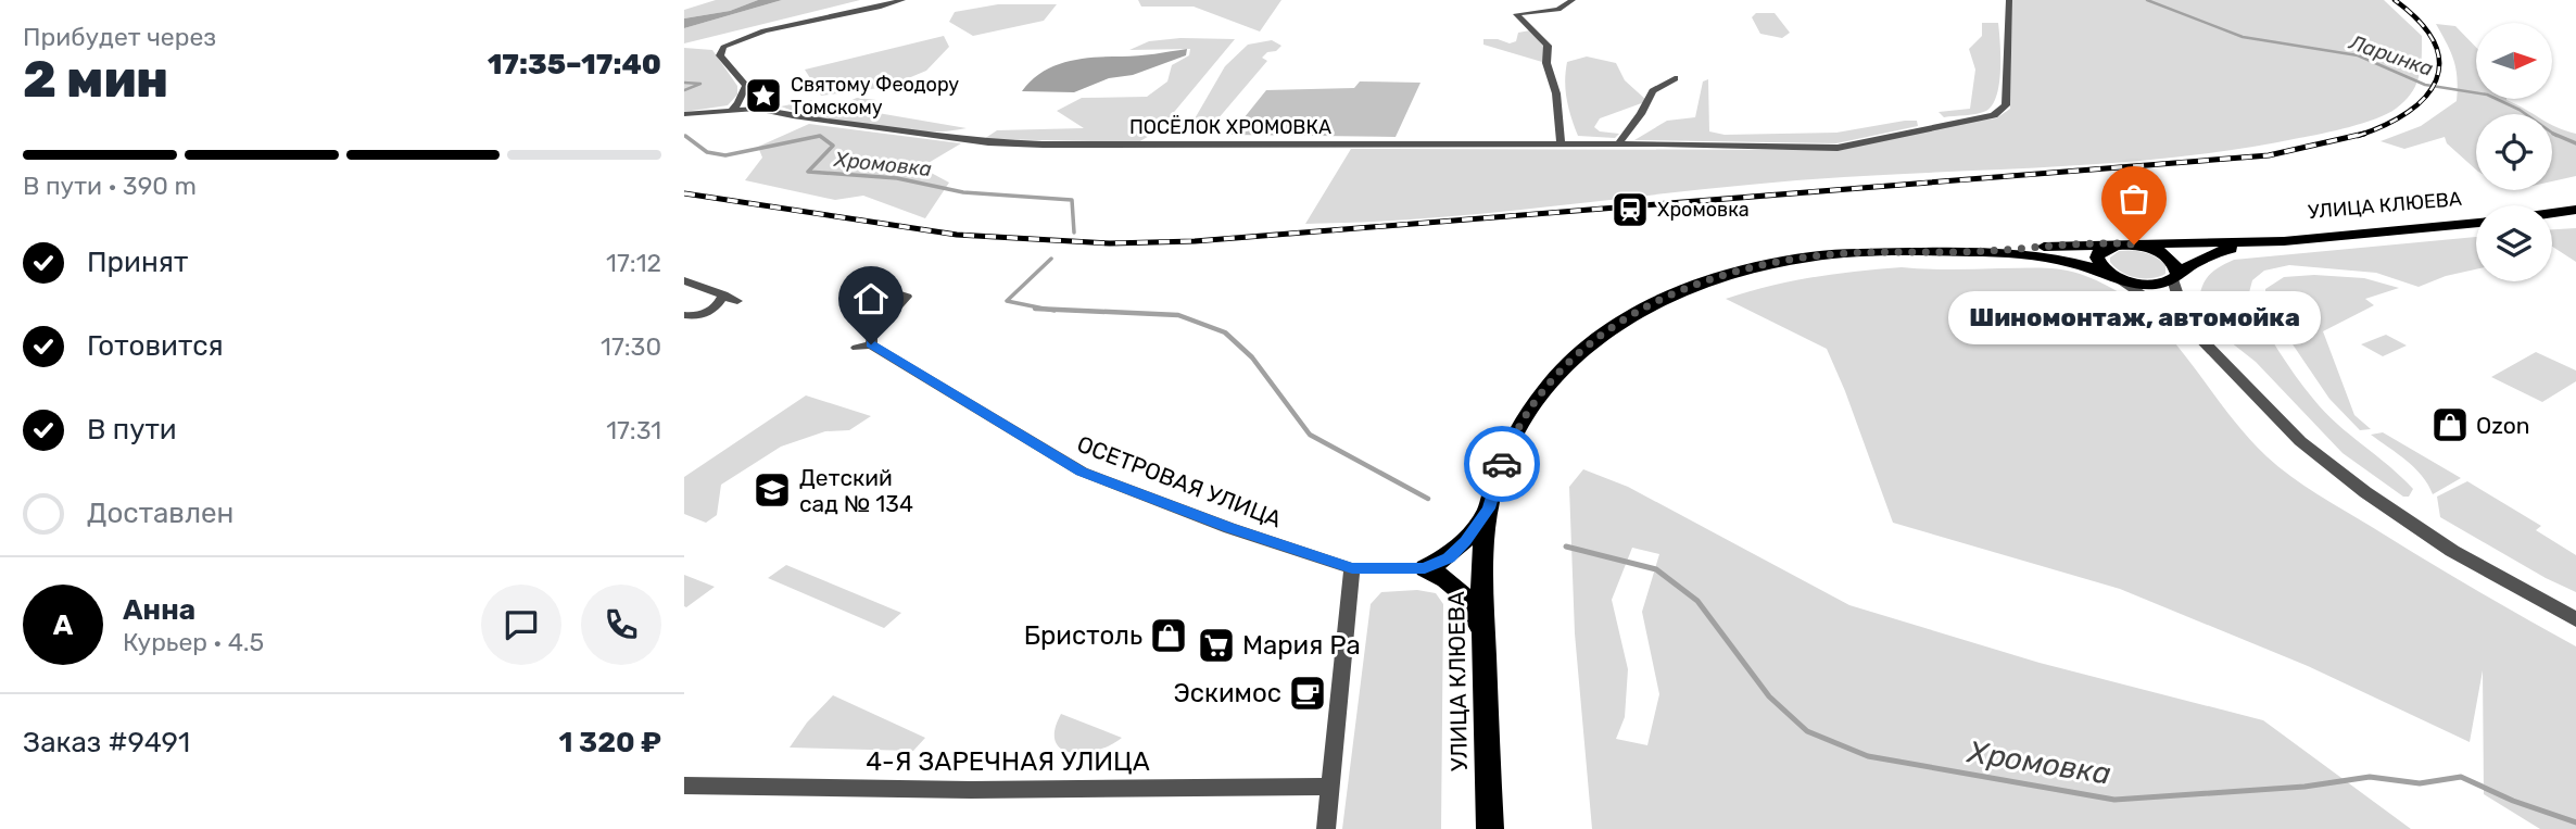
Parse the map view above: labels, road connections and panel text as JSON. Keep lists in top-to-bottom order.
{
  "streets": {
    "main road": ["УЛИЦА КЛЮЕВА"],
    "street": ["ПОСЁЛОК ХРОМОВКА", "ОСЕТРОВАЯ УЛИЦА", "4-Я ЗАРЕЧНАЯ УЛИЦА"]
  },
  "water": ["Ларинка", "Хромовка"],
  "places": {
    "place": ["Святому Феодору Томскому"],
    "station": ["Хромовка"],
    "other": ["Шиномонтаж, автомойка"],
    "shop": ["Ozon", "Бристоль"],
    "school or university": ["Детский сад № 134"],
    "supermarket": ["Мария Ра"],
    "cafe": ["Эскимос"]
  },
  "north": "right",
  "page": {
    "heading": ["2 мин", "Прибудет через", "17:35–17:40"],
    "panel": [
      "Анна",
      "Курьер · 4.5",
      "Заказ #9491",
      "1 320 ₽"
    ],
    "bar": "В пути · 390 m",
    "list": [
      ["Принят", "17:12"],
      ["Готовится", "17:30"],
      ["В пути", "17:31"],
      "Доставлен"
    ],
    "bubble": "Шиномонтаж, автомойка",
    "round": "А"
  }
}
